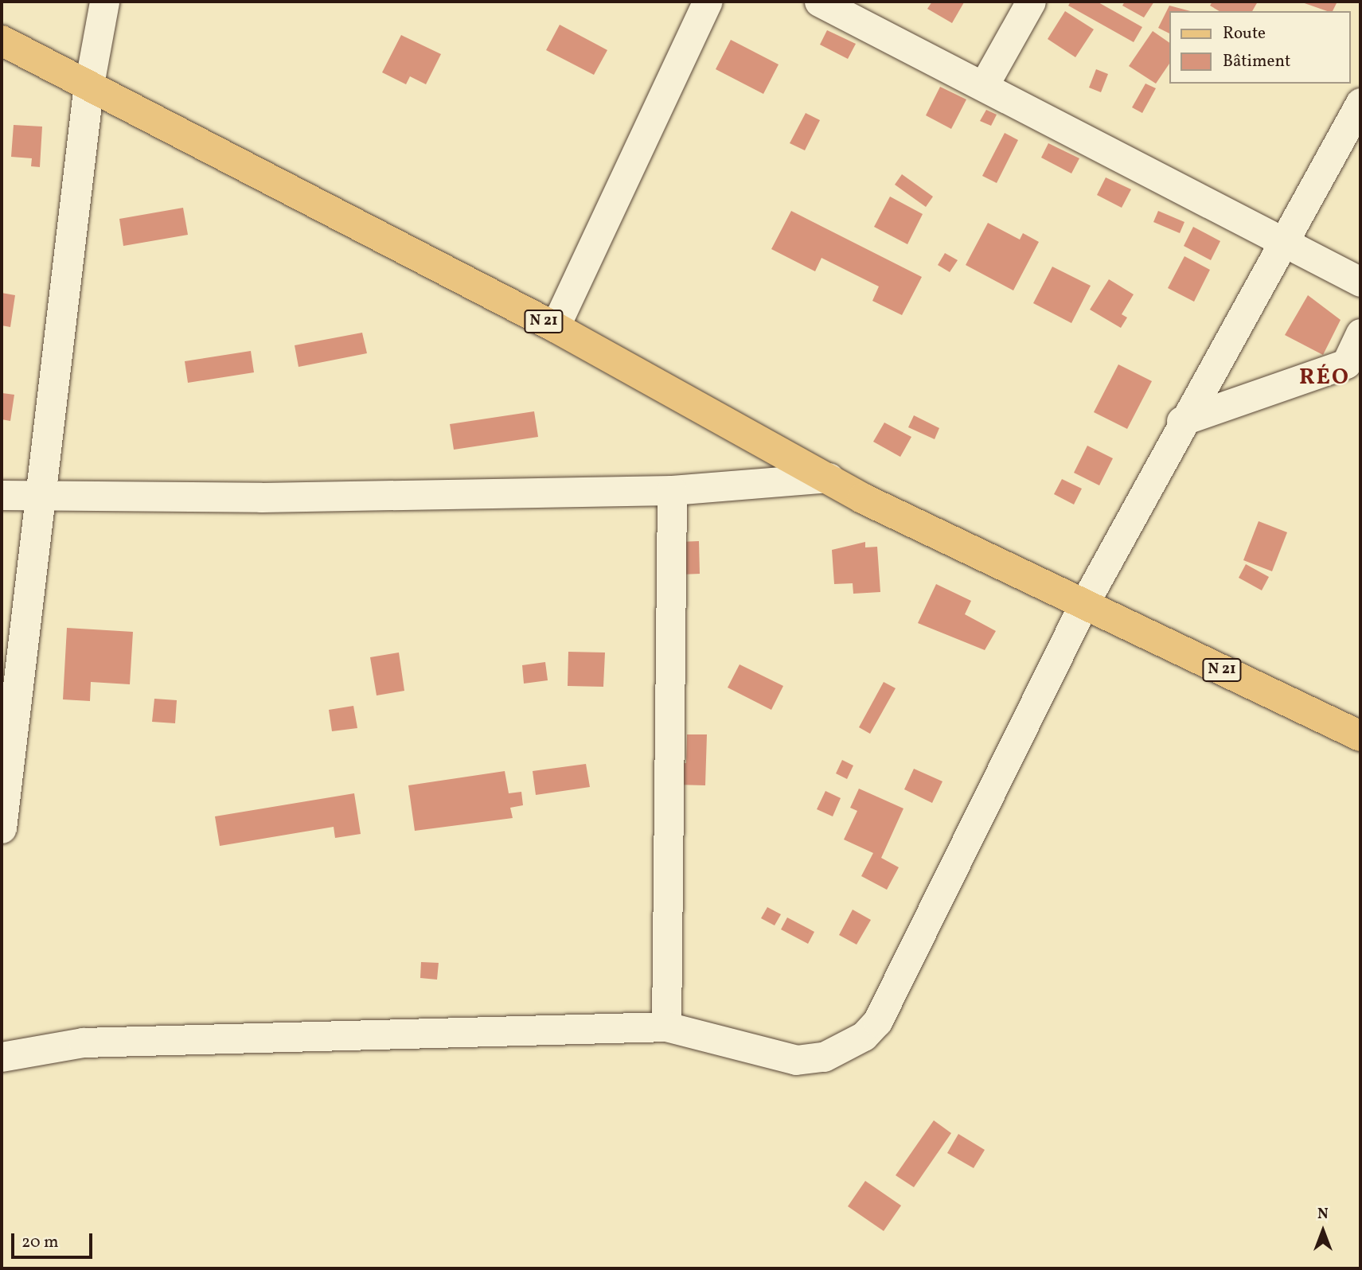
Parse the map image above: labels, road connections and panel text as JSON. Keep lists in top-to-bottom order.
{
  "streets": {
    "main road": ["N 21"]
  },
  "districts": ["RÉO"],
  "legend": ["Route", "Bâtiment"],
  "scale_bar": "20 m",
  "north": "top"
}
